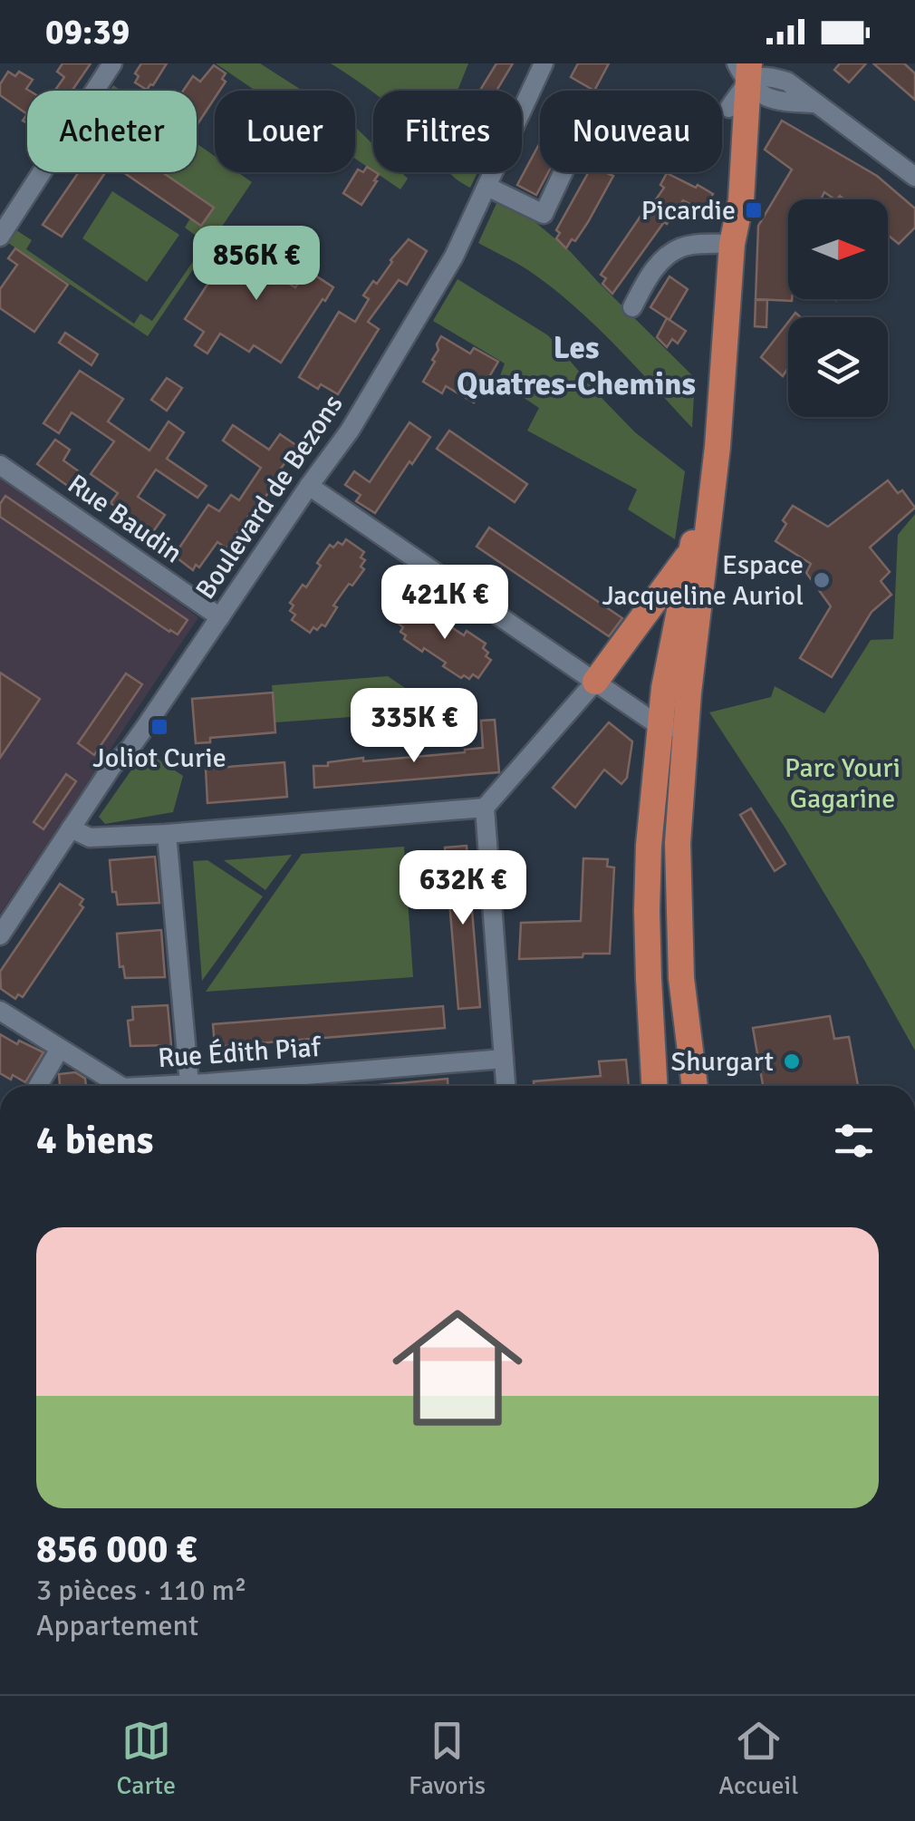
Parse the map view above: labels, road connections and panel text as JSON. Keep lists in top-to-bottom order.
{
  "streets": {
    "street": ["Boulevard de Bezons", "Rue Baudin", "Rue Édith Piaf"]
  },
  "crossings": [
    ["Boulevard de Bezons", "Rue Baudin"]
  ],
  "districts": ["Les Quatres-Chemins"],
  "parks": ["Parc Youri Gagarine"],
  "places": {
    "transit": ["Picardie", "Joliot Curie"],
    "other": ["Espace Jacqueline Auriol", "Shurgart"]
  },
  "north": "right",
  "page": {
    "status": "09:39",
    "chip": [
      "Acheter",
      "Louer",
      "Filtres",
      "Nouveau"
    ],
    "price": [
      "856K €",
      "421K €",
      "335K €",
      "632K €"
    ],
    "heading": "4 biens",
    "list": [
      {
        "name": "856 000 €",
        "note": "3 pièces · 110 m² · Appartement"
      }
    ],
    "tabs": ["Carte", "Favoris", "Accueil"]
  }
}
